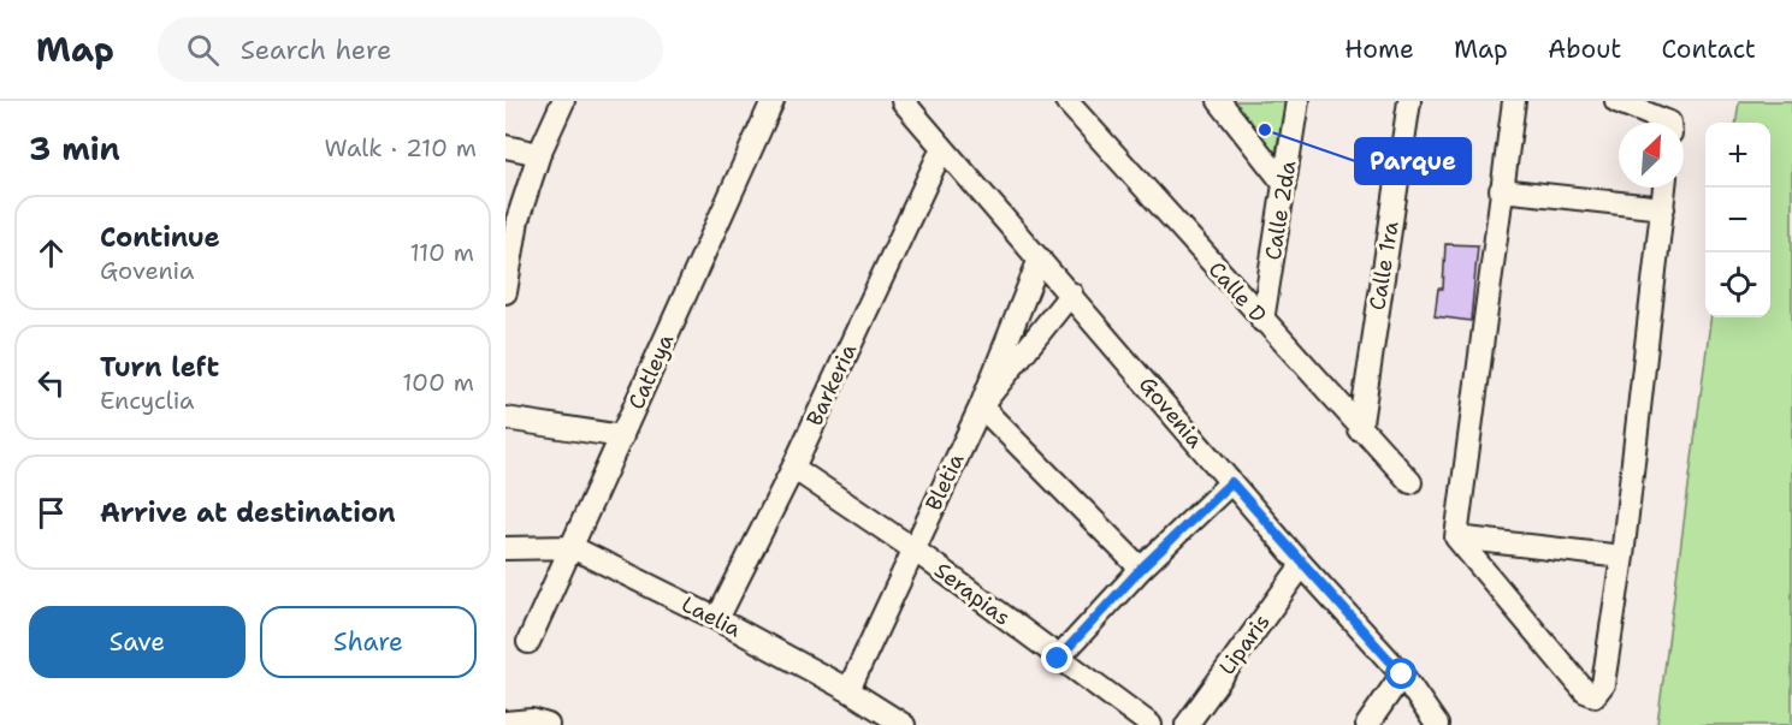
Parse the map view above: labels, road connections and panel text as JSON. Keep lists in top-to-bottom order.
{
  "streets": {
    "street": [
      "Calle 2da",
      "Calle 1ra",
      "Calle D",
      "Catleya",
      "Barkeria",
      "Govenia",
      "Bletia",
      "Serapias",
      "Laelia",
      "Liparis"
    ]
  },
  "crossings": [
    ["Calle 2da", "Calle D"],
    ["Calle 1ra", "Calle D"],
    ["Catleya", "Laelia"],
    ["Barkeria", "Govenia"],
    ["Barkeria", "Serapias"],
    ["Barkeria", "Laelia"],
    ["Govenia", "Bletia"],
    ["Govenia", "Liparis"],
    ["Bletia", "Serapias"],
    ["Bletia", "Laelia"]
  ],
  "places": ["Parque"],
  "north": "top right",
  "page": {
    "header": "Map",
    "search": "Search here",
    "nav": [
      "Home",
      "Map",
      "About",
      "Contact"
    ],
    "heading": ["3 min", "Walk · 210 m"],
    "map_buttons": ["+", "−"],
    "list": [
      ["Continue", "Govenia", "110 m"],
      ["Turn left", "Encyclia", "100 m"],
      "Arrive at destination"
    ],
    "buttons": ["Save", "Share"]
  }
}
